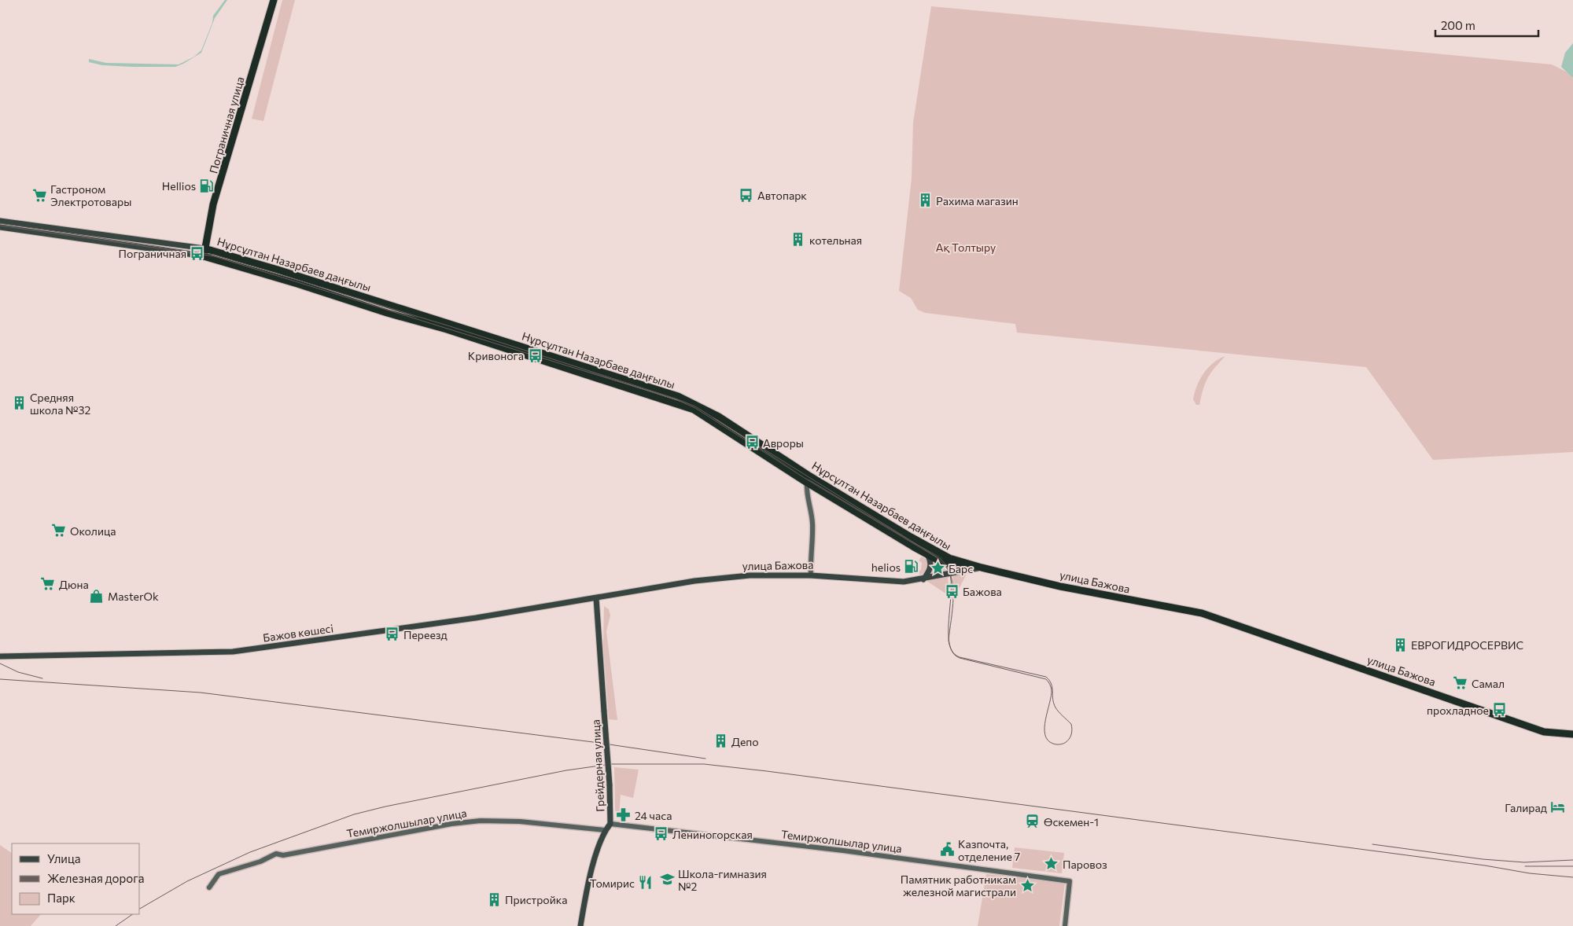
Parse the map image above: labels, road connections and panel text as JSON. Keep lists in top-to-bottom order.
{
  "streets": {
    "highway": ["Пограничная улица", "Нұрсұлтан Назарбаев даңғылы", "улица Бажова"],
    "main road": ["Бажов көшесі", "Грейдерная улица"],
    "street": ["Темиржолшылар улица"]
  },
  "crossings": [
    ["Пограничная улица", "Нұрсұлтан Назарбаев даңғылы"],
    ["Нұрсұлтан Назарбаев даңғылы", "улица Бажова"],
    ["улица Бажова", "Бажов көшесі"],
    ["улица Бажова", "Грейдерная улица"],
    ["Бажов көшесі", "Грейдерная улица"],
    ["Грейдерная улица", "Темиржолшылар улица"]
  ],
  "parks": ["Ақ Толтыру"],
  "places": {
    "fuel station": ["Hellios", "helios"],
    "supermarket": [
      "Гастроном Электротовары",
      "Околица",
      "Дюна",
      "Самал"
    ],
    "bus stop": [
      "Автопарк",
      "Пограничная",
      "Кривонога",
      "Авроры",
      "Бажова",
      "Переезд",
      "прохладное",
      "Лениногорская"
    ],
    "building": [
      "Рахима магазин",
      "котельная",
      "Средняя школа №32",
      "ЕВРОГИДРОСЕРВИС",
      "Депо",
      "Пристройка"
    ],
    "place": ["Барс", "Паровоз", "Памятник работникам железной магистрали"],
    "shop": ["MasterOk"],
    "hotel": ["Галирад"],
    "pharmacy": ["24 часа"],
    "station": ["Өскемен-1"],
    "public building": ["Казпочта, отделение 7"],
    "school or university": ["Школа-гимназия №2"],
    "restaurant": ["Томирис"]
  },
  "legend": ["Улица", "Железная дорога", "Парк"],
  "scale_bar": "200 m"
}
